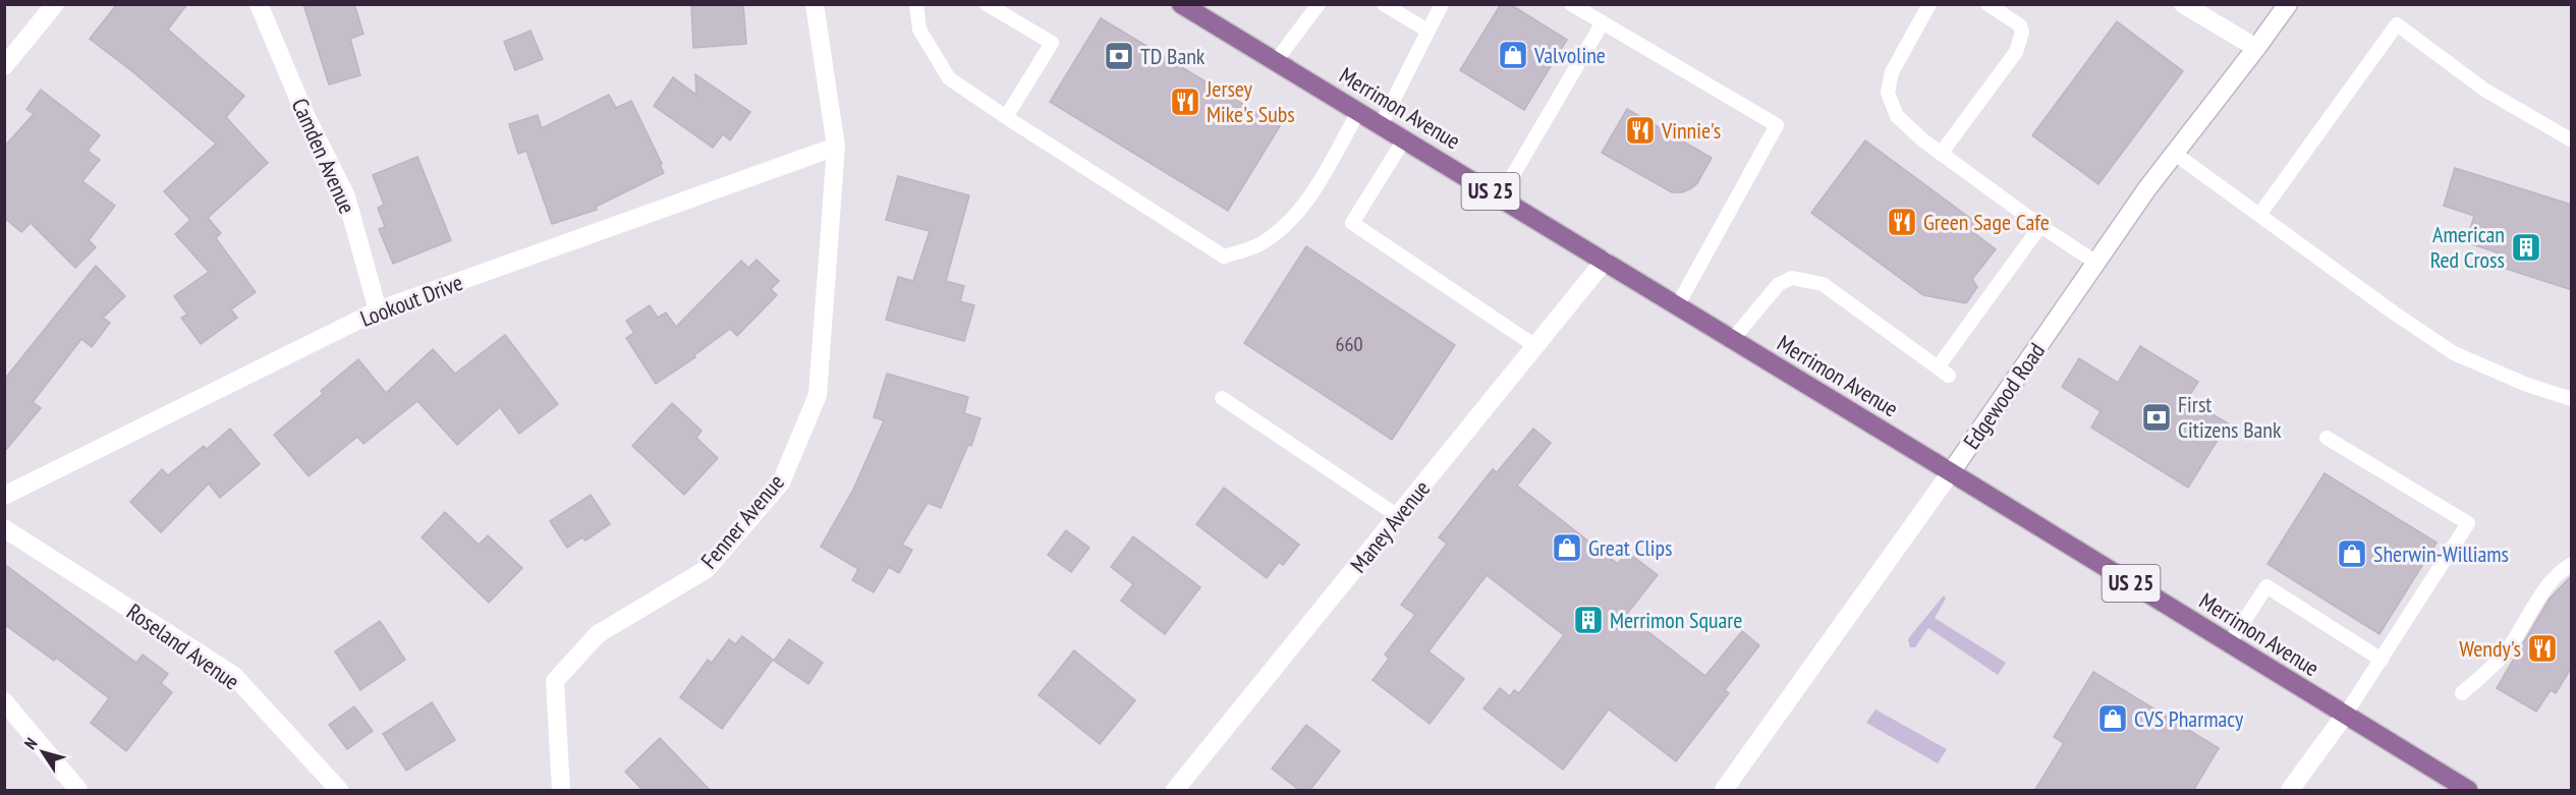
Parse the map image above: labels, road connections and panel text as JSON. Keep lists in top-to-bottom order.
{
  "streets": {
    "main road": ["Merrimon Avenue", "US 25"],
    "street": [
      "Camden Avenue",
      "Lookout Drive",
      "Edgewood Road",
      "Fenner Avenue",
      "Maney Avenue",
      "Roseland Avenue"
    ]
  },
  "crossings": [
    ["Merrimon Avenue", "Edgewood Road"],
    ["Merrimon Avenue", "Maney Avenue"],
    ["Camden Avenue", "Lookout Drive"],
    ["Lookout Drive", "Fenner Avenue"]
  ],
  "places": {
    "shop": [
      "Valvoline",
      "Great Clips",
      "Sherwin-Williams",
      "CVS Pharmacy"
    ],
    "bank": ["TD Bank", "First Citizens Bank"],
    "restaurant": [
      "Jersey Mike's Subs",
      "Vinnie's",
      "Green Sage Cafe",
      "Wendy's"
    ],
    "building": ["American Red Cross", "Merrimon Square"]
  },
  "house_numbers": ["660"],
  "north": "top left"
}
